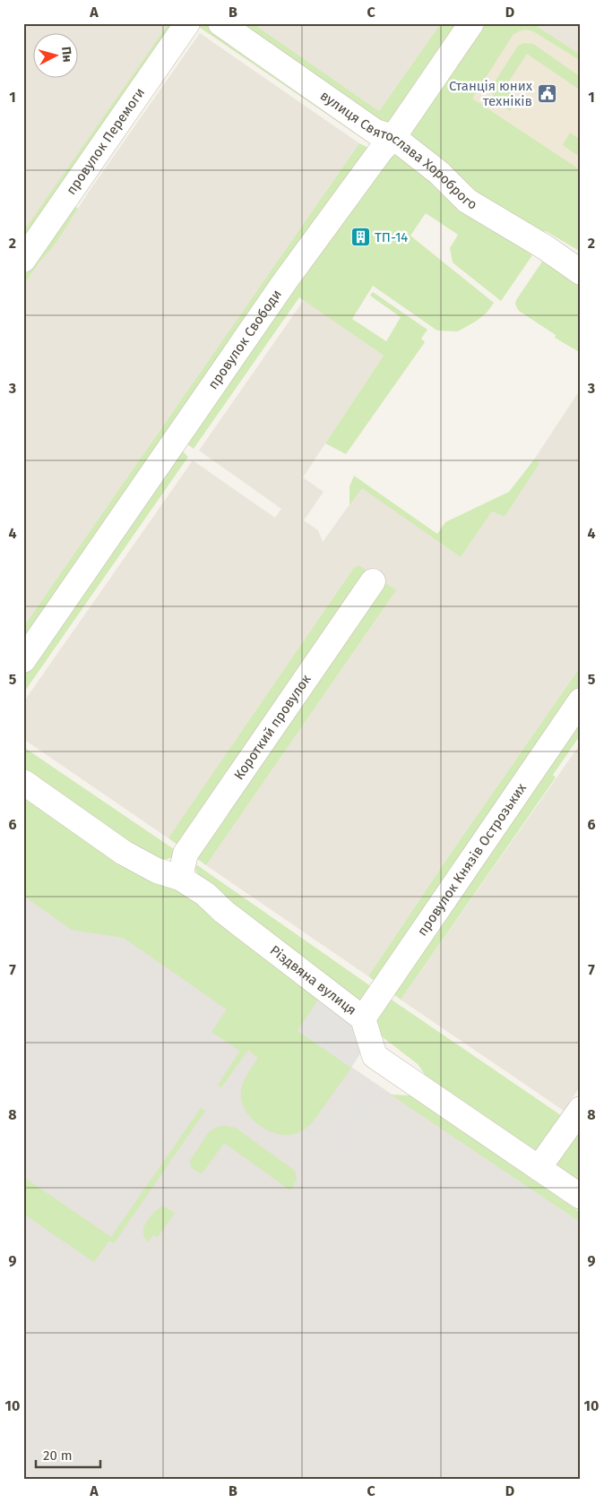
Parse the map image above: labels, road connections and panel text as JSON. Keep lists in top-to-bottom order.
{
  "streets": {
    "street": [
      "провулок Перемоги",
      "вулиця Святослава Хороброго",
      "провулок Свободи",
      "Короткий провулок",
      "провулок Князів Острозьких",
      "Різдвяна вулиця"
    ]
  },
  "crossings": [
    ["вулиця Святослава Хороброго", "провулок Свободи"],
    ["Короткий провулок", "Різдвяна вулиця"],
    ["провулок Князів Острозьких", "Різдвяна вулиця"]
  ],
  "places": {
    "public building": ["Станція юних техніків"],
    "building": ["ТП-14"]
  },
  "scale_bar": "20 m",
  "north": "right",
  "grid": {
    "columns": [
      "A",
      "B",
      "C",
      "D"
    ],
    "rows": [
      "1",
      "2",
      "3",
      "4",
      "5",
      "6",
      "7",
      "8",
      "9",
      "10"
    ]
  }
}
